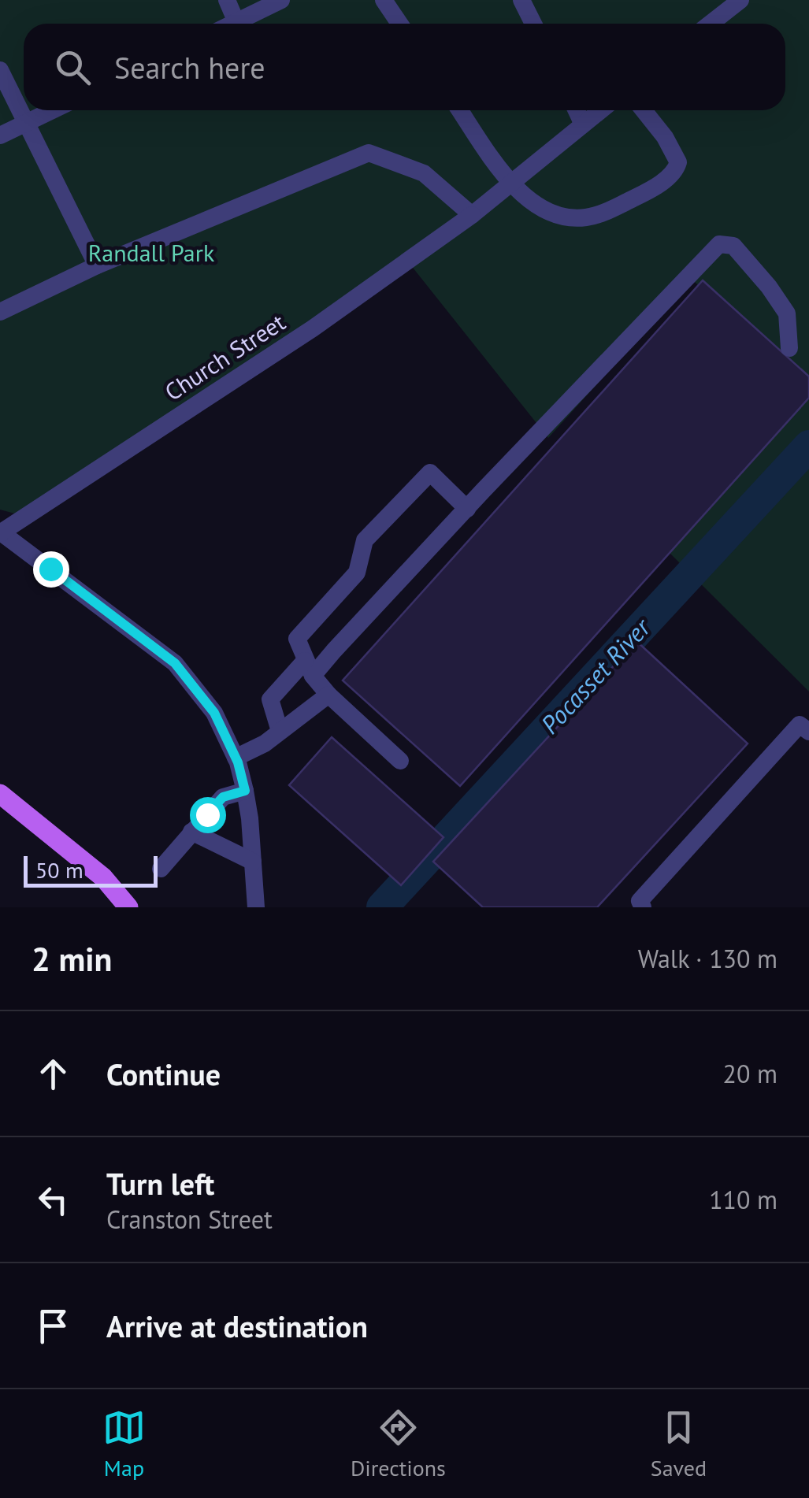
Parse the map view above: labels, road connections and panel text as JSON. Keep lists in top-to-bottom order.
{
  "streets": {
    "street": ["Church Street"]
  },
  "water": ["Pocasset River"],
  "parks": ["Randall Park"],
  "scale_bar": "50 m",
  "page": {
    "search": "Search here",
    "scale": "50 m",
    "heading": ["2 min", "Walk · 130 m"],
    "list": [
      ["Continue", "20 m"],
      ["Turn left", "Cranston Street", "110 m"],
      "Arrive at destination"
    ],
    "nav": ["Map", "Directions", "Saved"]
  }
}
